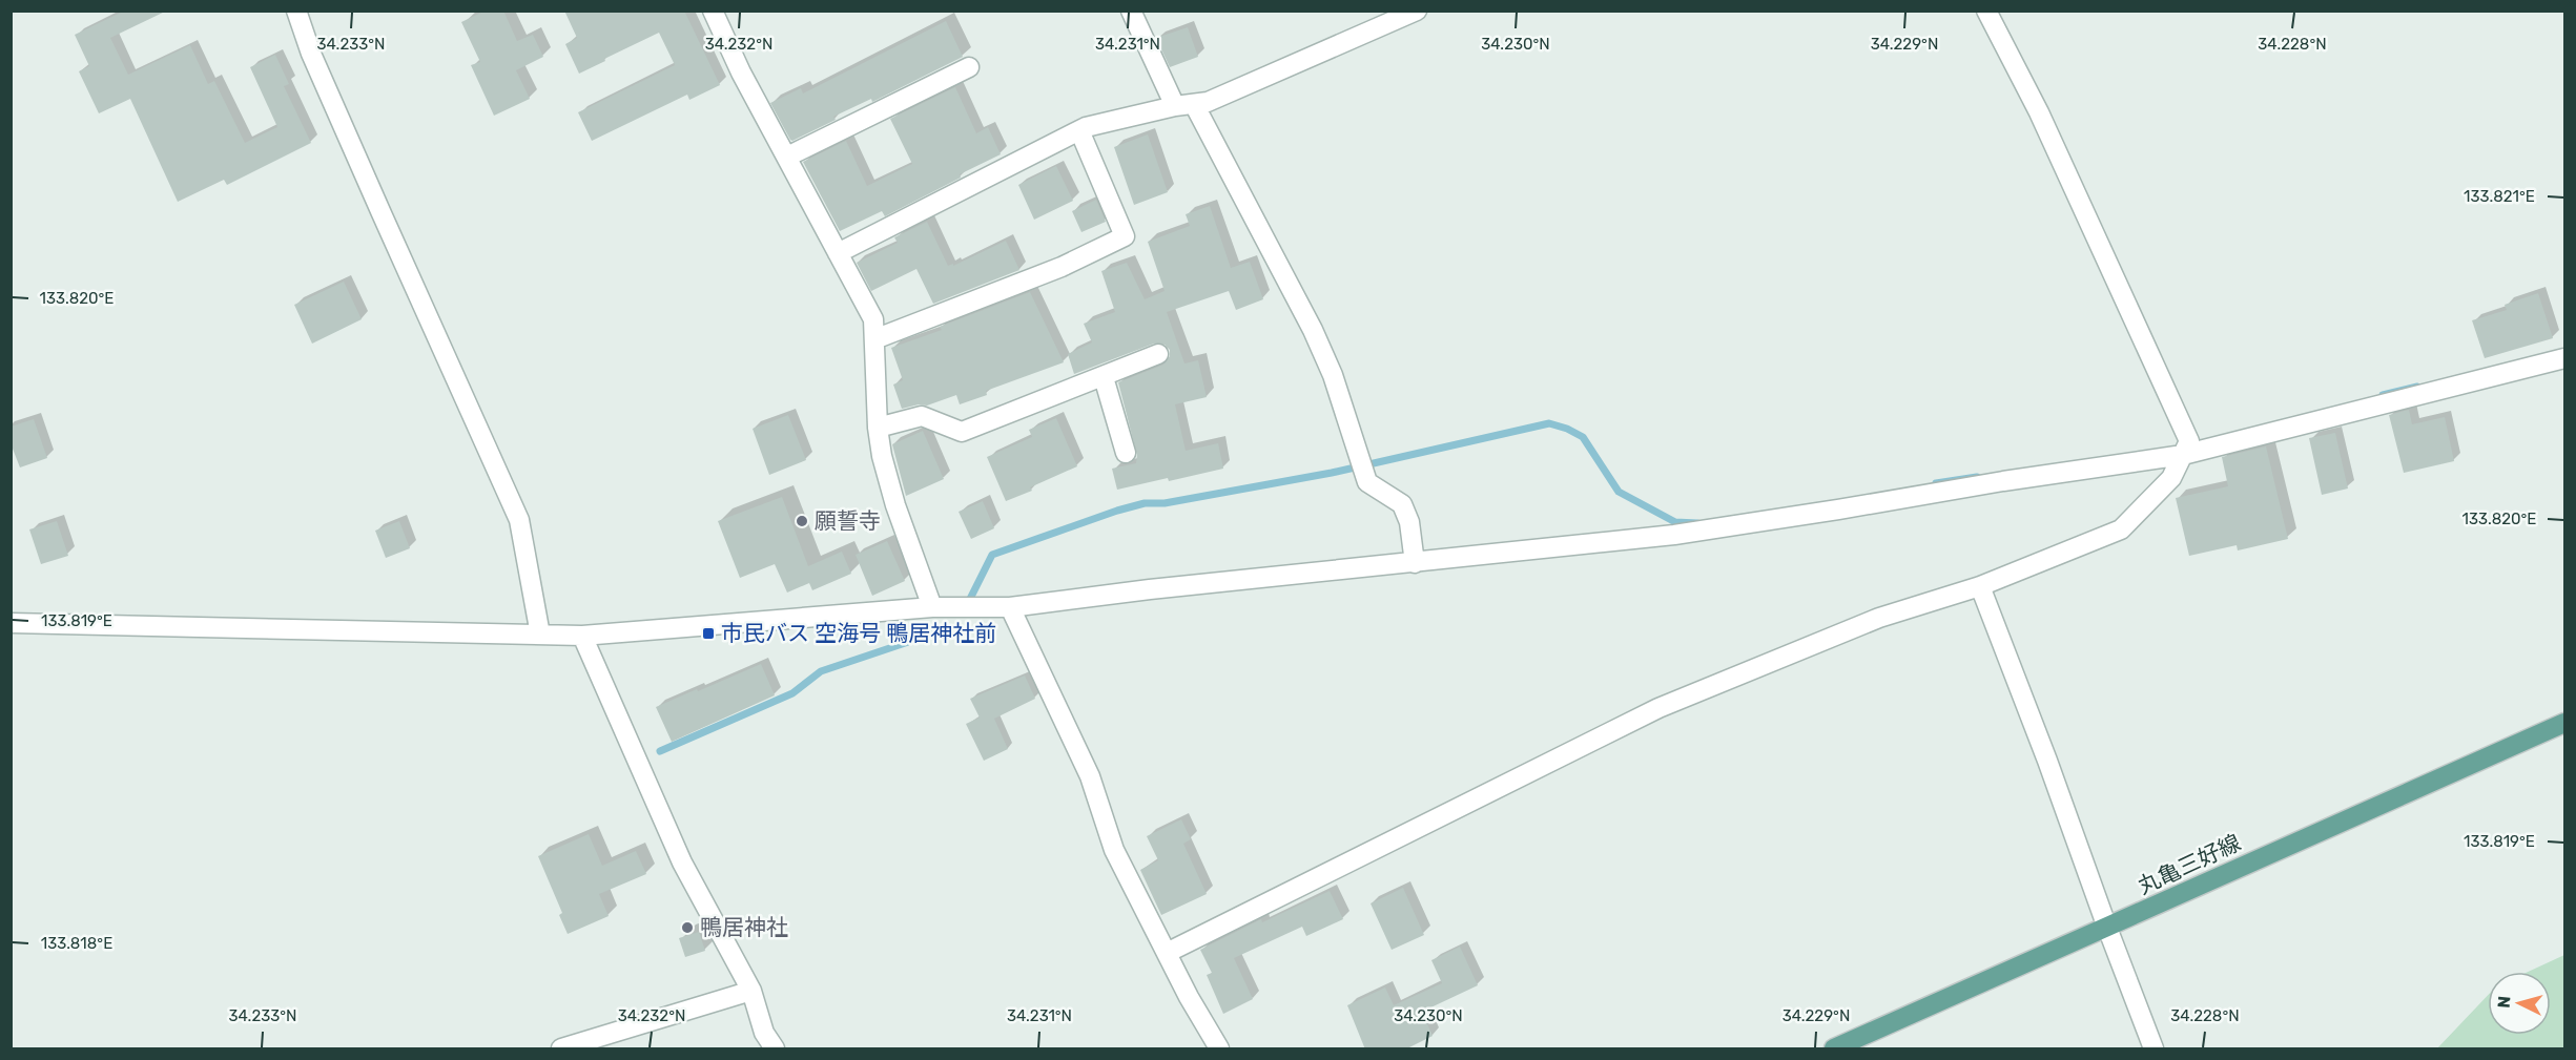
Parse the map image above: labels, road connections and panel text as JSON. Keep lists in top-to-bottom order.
{
  "streets": {
    "main road": ["丸亀三好線"]
  },
  "places": {
    "other": ["願誓寺", "鴨居神社"],
    "transit": ["市民バス 空海号 鴨居神社前"]
  },
  "north": "left",
  "coordinates": [
    "34.233°N",
    "34.232°N",
    "34.231°N",
    "34.230°N",
    "34.229°N",
    "34.228°N",
    "133.821°E",
    "133.820°E",
    "133.819°E",
    "133.818°E"
  ]
}
